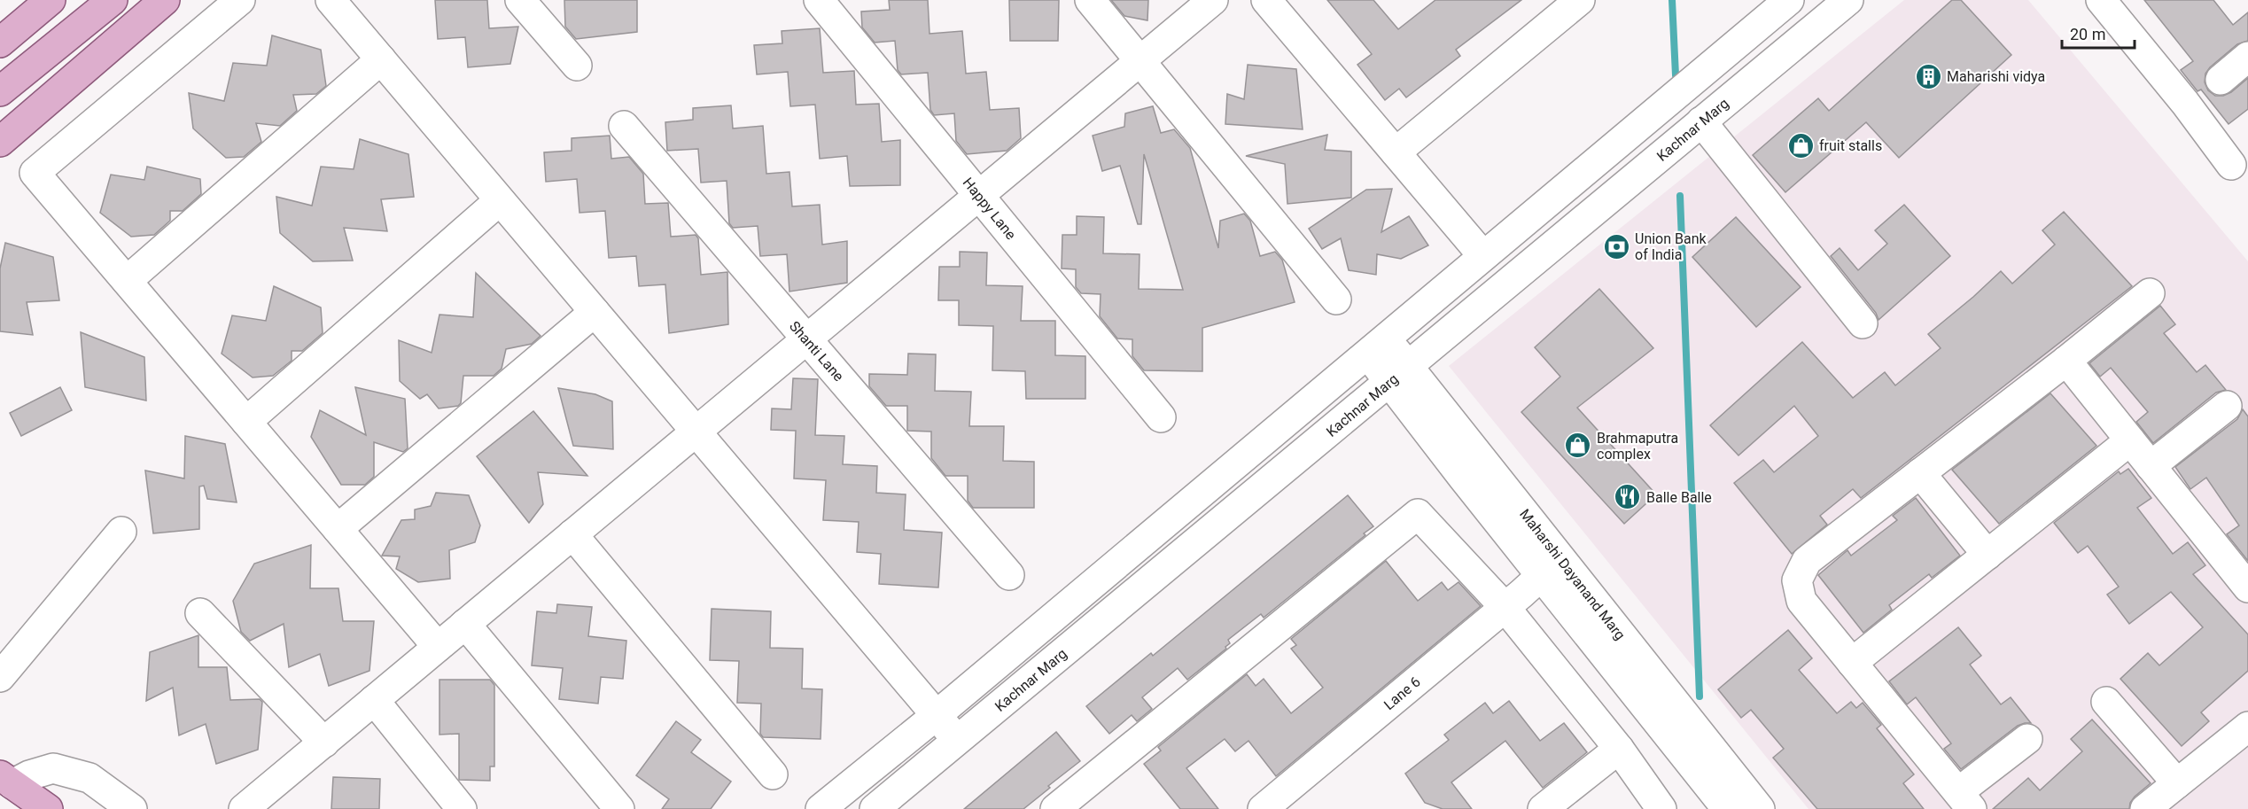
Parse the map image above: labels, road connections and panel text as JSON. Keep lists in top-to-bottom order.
{
  "streets": {
    "street": [
      "Kachnar Marg",
      "Happy Lane",
      "Shanti Lane",
      "Maharshi Dayanand Marg",
      "Lane 6"
    ]
  },
  "crossings": [
    ["Kachnar Marg", "Maharshi Dayanand Marg"],
    ["Maharshi Dayanand Marg", "Lane 6"]
  ],
  "places": {
    "building": ["Maharishi vidya"],
    "shop": ["fruit stalls", "Brahmaputra complex"],
    "bank": ["Union Bank of India"],
    "restaurant": ["Balle Balle"]
  },
  "scale_bar": "20 m"
}
